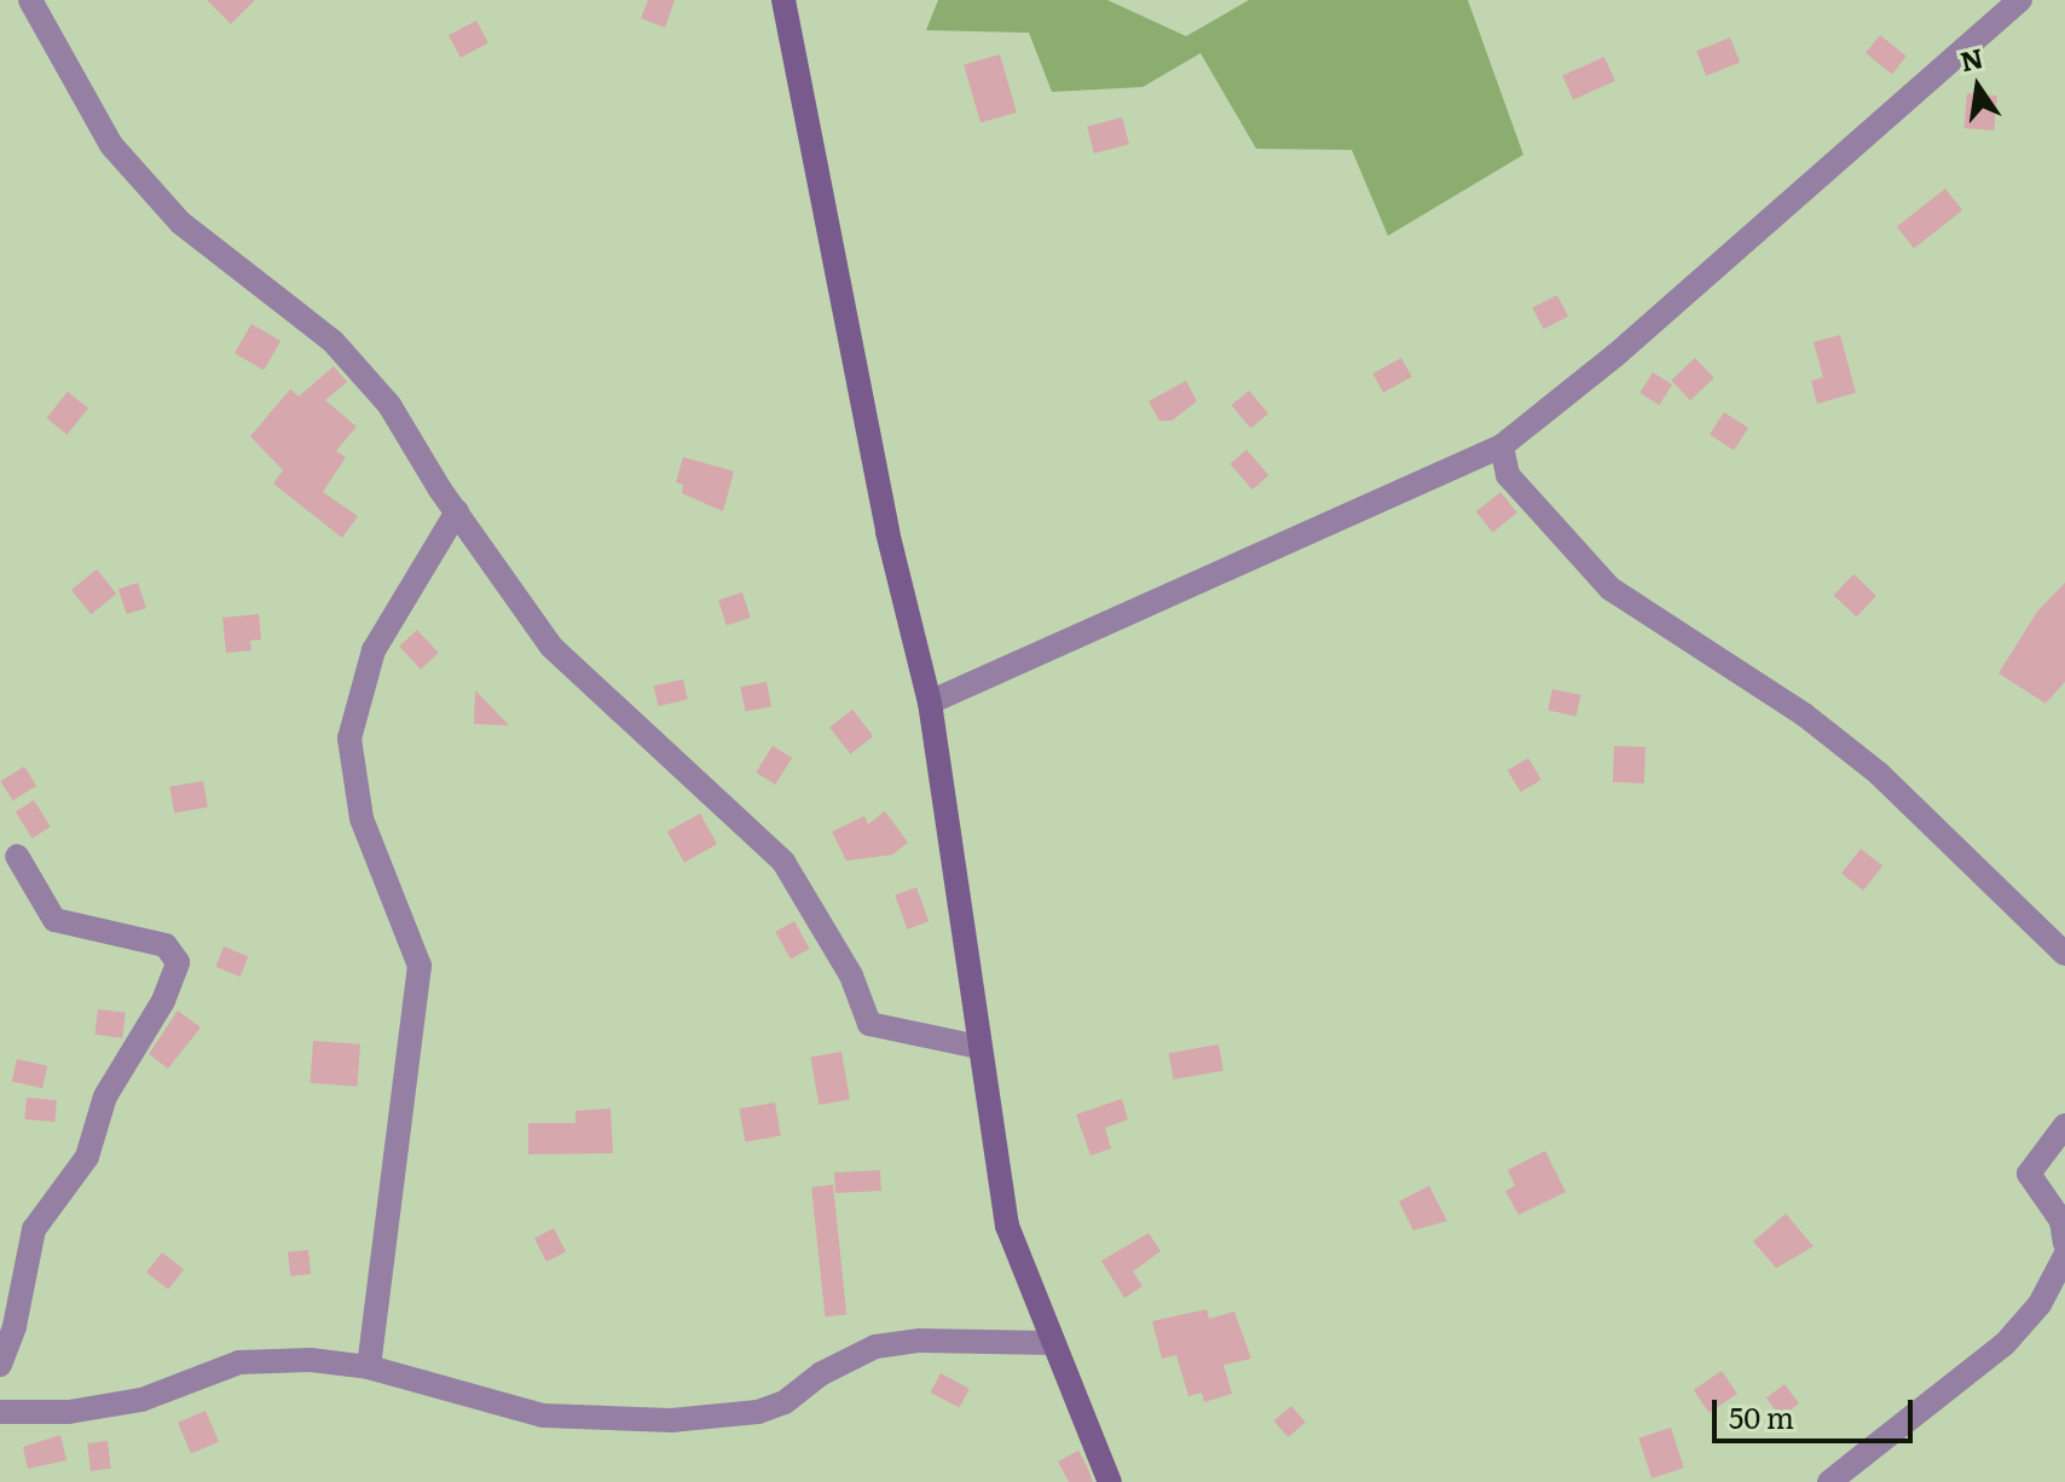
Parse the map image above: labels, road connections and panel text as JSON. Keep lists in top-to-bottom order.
{
  "scale_bar": "50 m",
  "north": "top"
}
